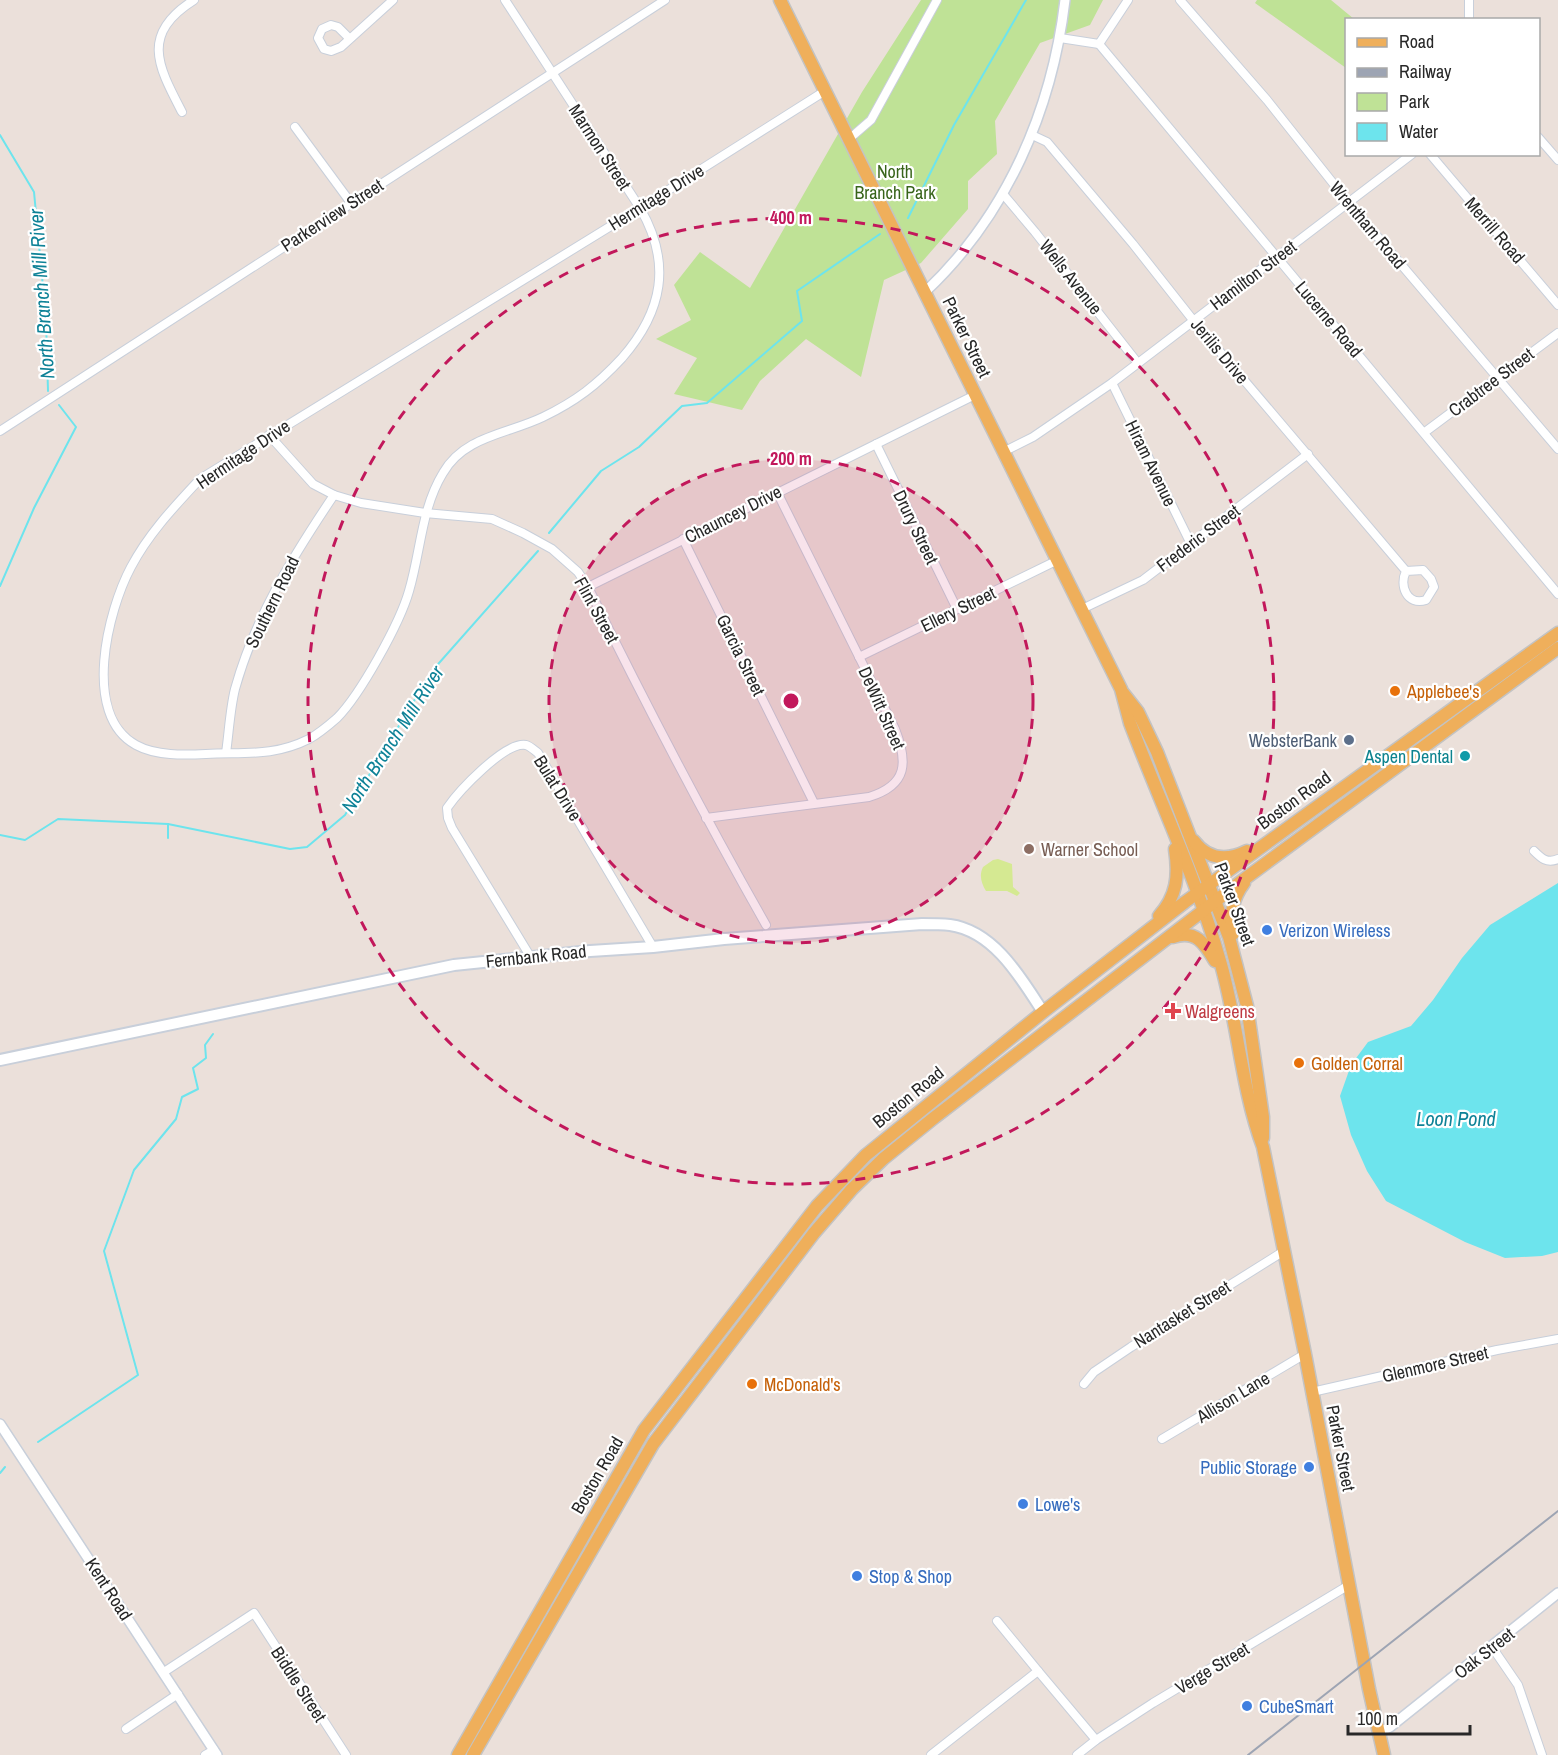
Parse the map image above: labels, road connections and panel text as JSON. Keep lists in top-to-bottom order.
{
  "streets": {
    "main road": ["Parker Street", "Boston Road", "Fernbank Road"],
    "street": [
      "Marmon Street",
      "Hermitage Drive",
      "Parkerview Street",
      "Wrentham Road",
      "Merrill Road",
      "Hamilton Street",
      "Wells Avenue",
      "Lucerne Road",
      "Jerilis Drive",
      "Crabtree Street",
      "Hiram Avenue",
      "Chauncey Drive",
      "Drury Street",
      "Frederic Street",
      "Southern Road",
      "Ellery Street",
      "Flint Street",
      "Garcia Street",
      "DeWitt Street",
      "Bulat Drive",
      "Nantasket Street",
      "Glenmore Street",
      "Allison Lane",
      "Kent Road",
      "Oak Street",
      "Verge Street",
      "Biddle Street"
    ]
  },
  "crossings": [
    ["Marmon Street", "Hermitage Drive"],
    ["Marmon Street", "Parkerview Street"],
    ["Marmon Street", "Flint Street"],
    ["Hermitage Drive", "Parker Street"],
    ["Hermitage Drive", "Southern Road"],
    ["Hermitage Drive", "Flint Street"],
    ["Wrentham Road", "Hamilton Street"],
    ["Wrentham Road", "Crabtree Street"],
    ["Hamilton Street", "Wells Avenue"],
    ["Hamilton Street", "Lucerne Road"],
    ["Hamilton Street", "Parker Street"],
    ["Hamilton Street", "Jerilis Drive"],
    ["Hamilton Street", "Hiram Avenue"],
    ["Lucerne Road", "Crabtree Street"],
    ["Parker Street", "Chauncey Drive"],
    ["Parker Street", "Frederic Street"],
    ["Parker Street", "Ellery Street"],
    ["Parker Street", "Boston Road"],
    ["Parker Street", "Nantasket Street"],
    ["Parker Street", "Glenmore Street"],
    ["Parker Street", "Allison Lane"],
    ["Parker Street", "Oak Street"],
    ["Parker Street", "Verge Street"],
    ["Jerilis Drive", "Frederic Street"],
    ["Hiram Avenue", "Frederic Street"],
    ["Chauncey Drive", "Drury Street"],
    ["Chauncey Drive", "Flint Street"],
    ["Chauncey Drive", "Garcia Street"],
    ["Chauncey Drive", "DeWitt Street"],
    ["Drury Street", "Ellery Street"],
    ["Southern Road", "Flint Street"],
    ["Ellery Street", "DeWitt Street"],
    ["Flint Street", "DeWitt Street"],
    ["Garcia Street", "DeWitt Street"],
    ["Bulat Drive", "Fernbank Road"],
    ["Boston Road", "Fernbank Road"],
    ["Kent Road", "Biddle Street"]
  ],
  "water": ["North Branch Mill River", "Loon Pond"],
  "parks": ["North Branch Park"],
  "places": {
    "other": [
      "Applebee's",
      "WebsterBank",
      "Aspen Dental",
      "Warner School",
      "Verizon Wireless",
      "Golden Corral",
      "McDonald's",
      "Public Storage",
      "Lowe's",
      "Stop & Shop",
      "CubeSmart"
    ],
    "health": ["Walgreens"]
  },
  "legend": [
    "Road",
    "Railway",
    "Park",
    "Water"
  ],
  "scale_bar": "100 m",
  "rings": ["400 m", "200 m"]
}
